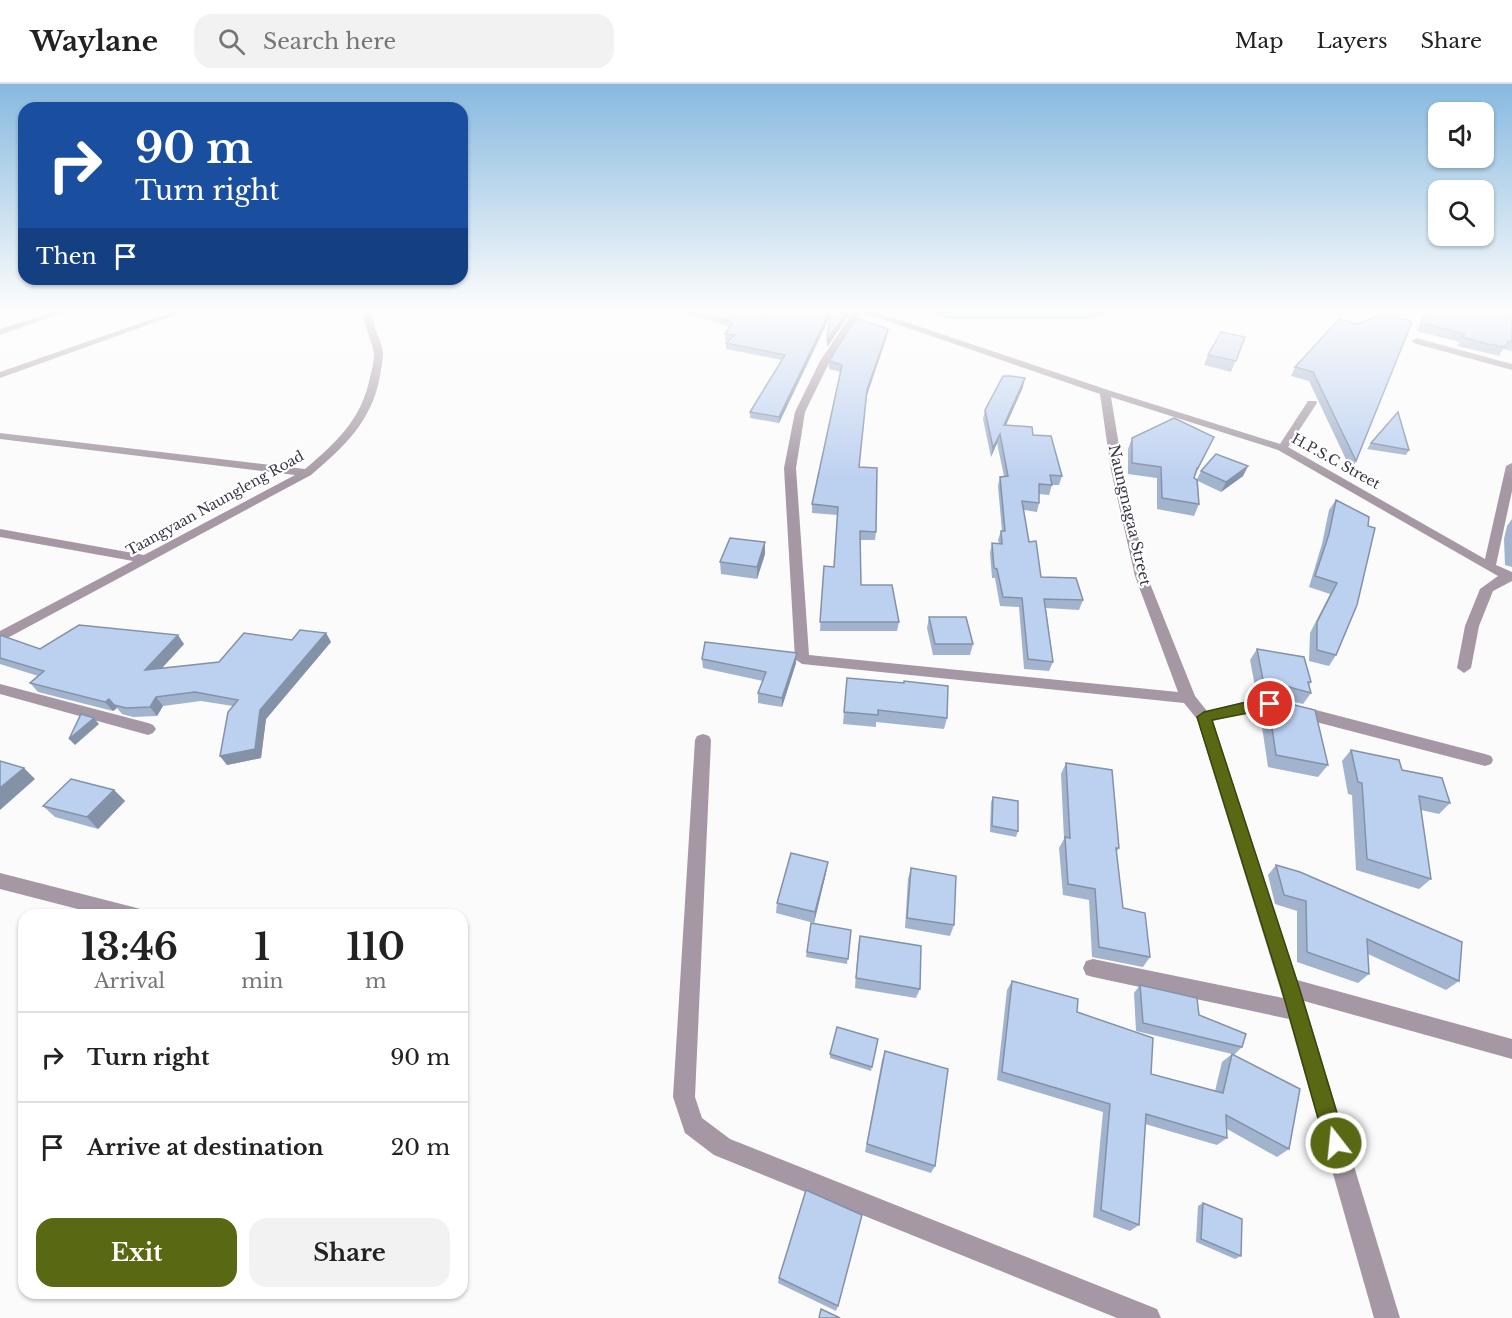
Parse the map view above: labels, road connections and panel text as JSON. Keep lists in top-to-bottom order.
{
  "streets": {
    "street": ["H.P.S.C Street", "Taangyaan Naungleng Road", "Naungnagaa Street"]
  },
  "crossings": [
    ["H.P.S.C Street", "Naungnagaa Street"]
  ],
  "page": {
    "header": "Waylane",
    "search": "Search here",
    "nav": ["Map", "Layers", "Share"],
    "turn": ["90 m", "Turn right"],
    "then": "Then",
    "eta": [
      "13:46",
      "Arrival",
      "1",
      "min",
      "110",
      "m"
    ],
    "list": [
      {
        "name": "Turn right",
        "value": "90 m"
      },
      {
        "name": "Arrive at destination",
        "value": "20 m"
      }
    ],
    "buttons": ["Exit", "Share"]
  }
}
